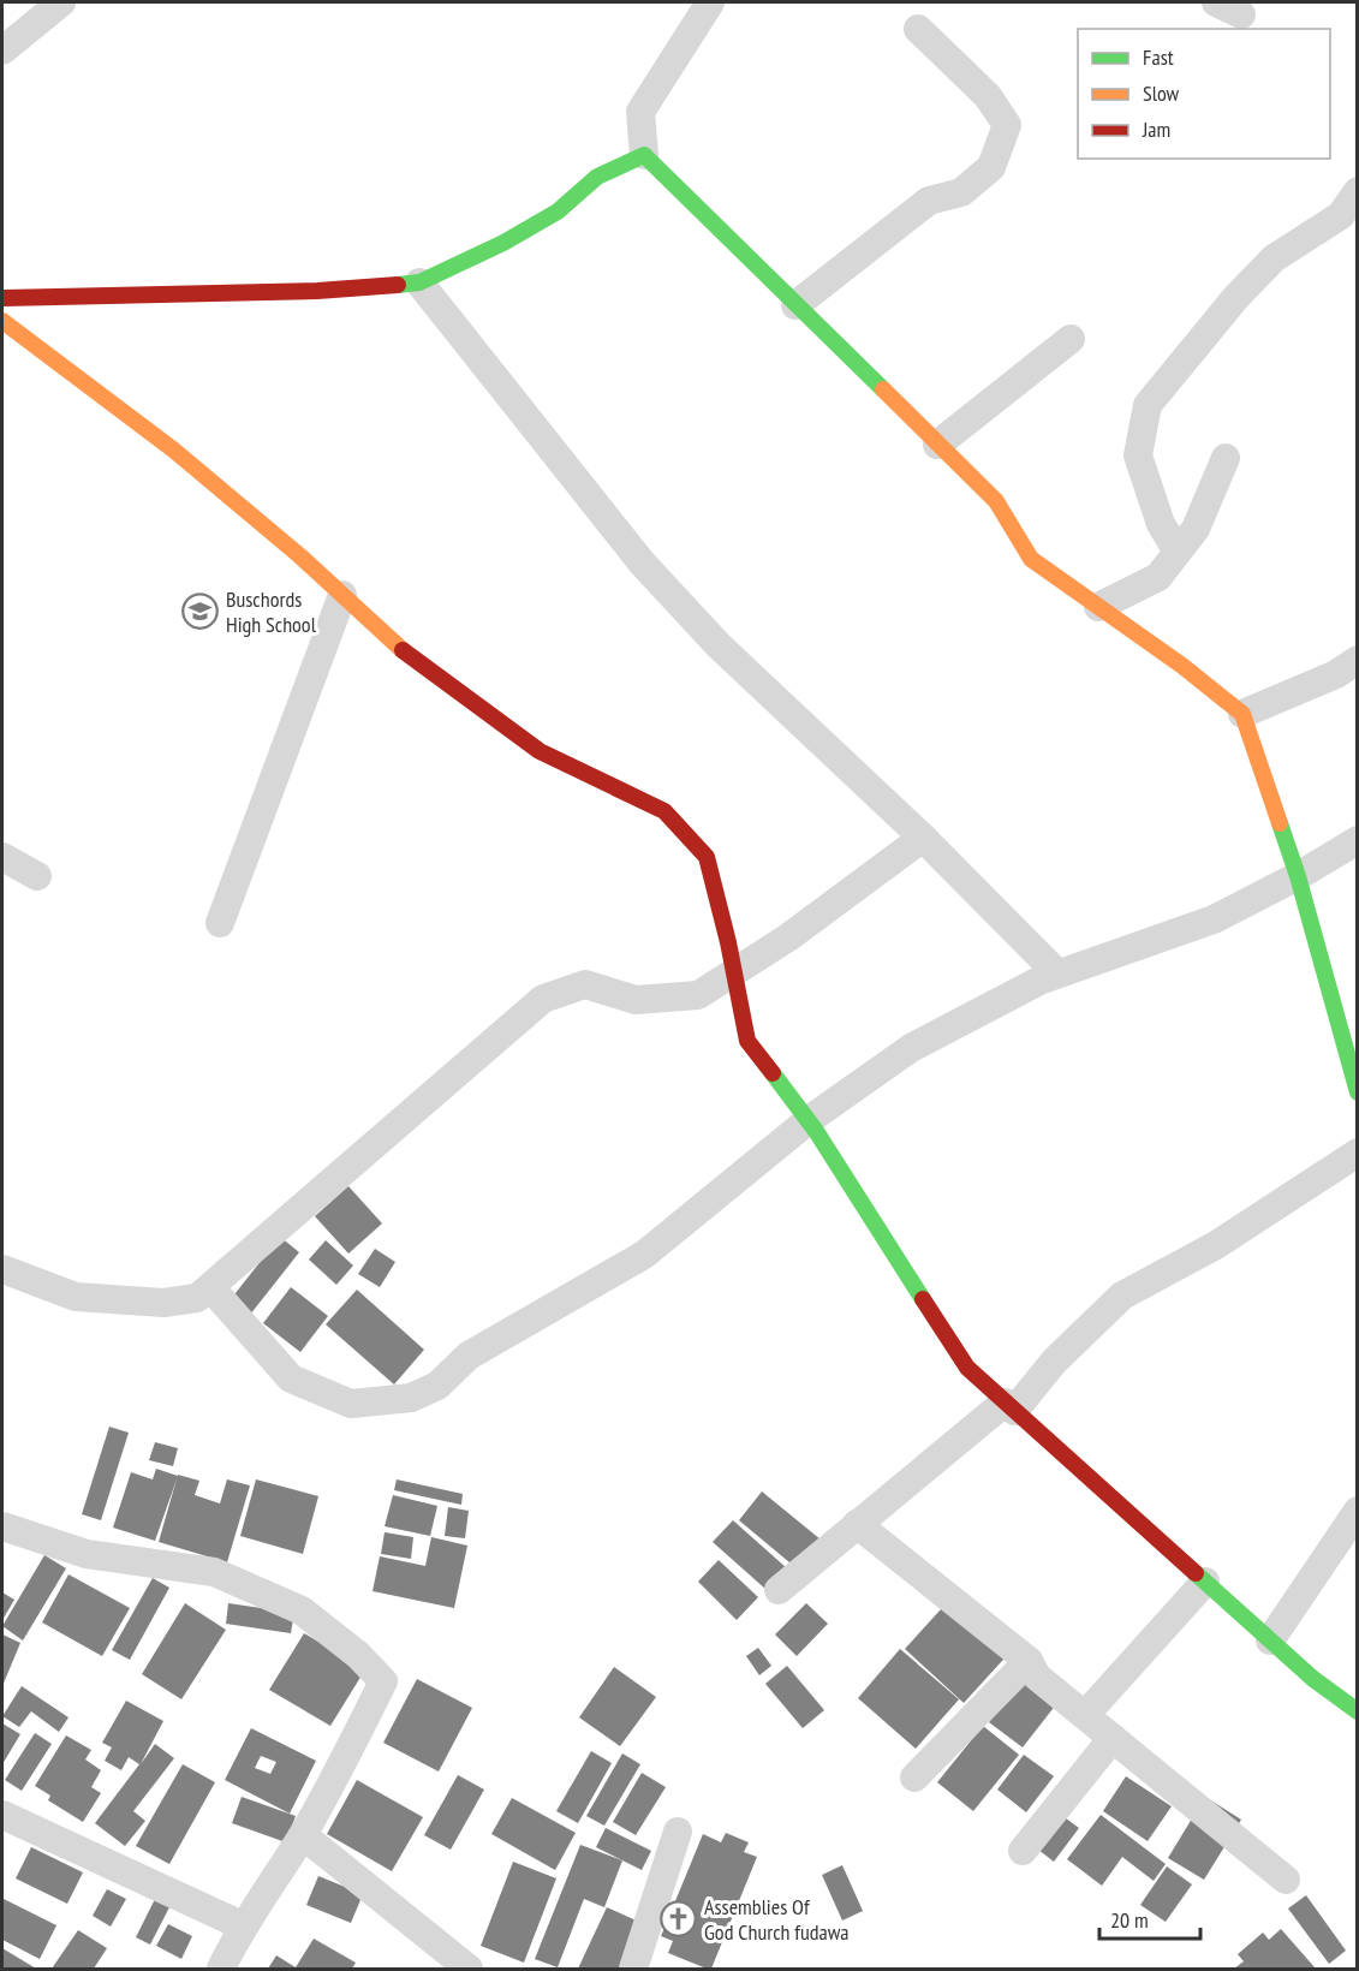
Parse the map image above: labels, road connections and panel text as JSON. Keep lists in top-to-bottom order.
{
  "places": {
    "school or university": ["Buschords High School"],
    "church": ["Assemblies Of God Church fudawa"]
  },
  "legend": ["Fast", "Slow", "Jam"],
  "scale_bar": "20 m"
}
